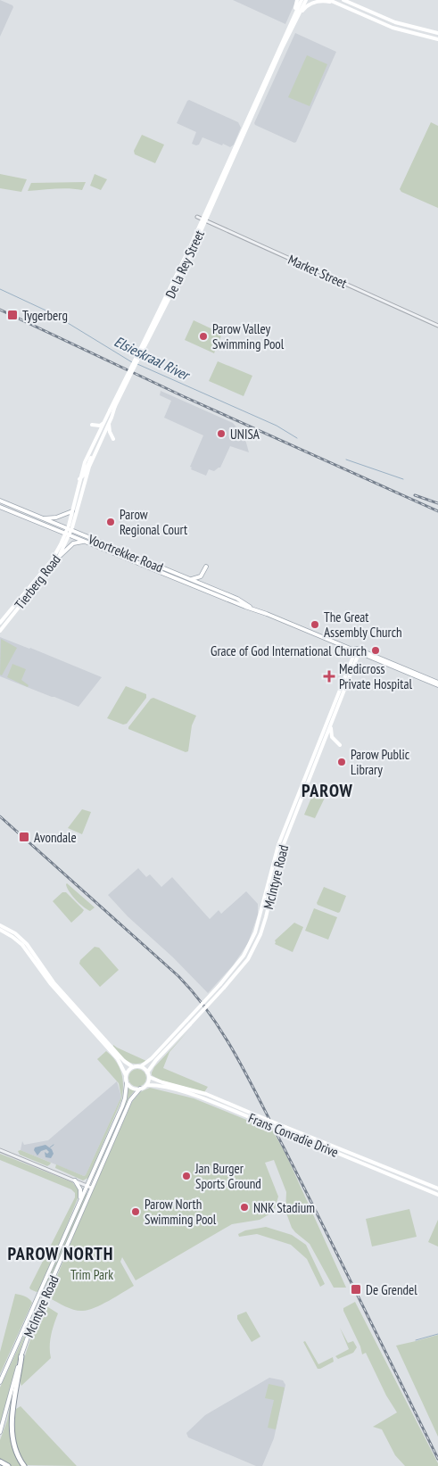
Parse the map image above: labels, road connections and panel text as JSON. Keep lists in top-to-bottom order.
{
  "streets": {
    "main road": [
      "De la Rey Street",
      "Voortrekker Road",
      "Tierberg Road",
      "McIntyre Road",
      "Frans Conradie Drive"
    ],
    "street": ["Market Street"]
  },
  "crossings": [
    ["De la Rey Street", "Market Street"],
    ["De la Rey Street", "Voortrekker Road"],
    ["De la Rey Street", "Tierberg Road"],
    ["Voortrekker Road", "Tierberg Road"],
    ["Voortrekker Road", "McIntyre Road"],
    ["McIntyre Road", "Frans Conradie Drive"]
  ],
  "districts": ["PAROW", "PAROW NORTH"],
  "water": ["Elsieskraal River"],
  "parks": ["Trim Park"],
  "places": {
    "transit": ["Tygerberg", "Avondale", "De Grendel"],
    "other": [
      "Parow Valley Swimming Pool",
      "UNISA",
      "Parow Regional Court",
      "The Great Assembly Church",
      "Grace of God International Church",
      "Parow Public Library",
      "Jan Burger Sports Ground",
      "NNK Stadium",
      "Parow North Swimming Pool"
    ],
    "health": ["Medicross Private Hospital"]
  }
}
